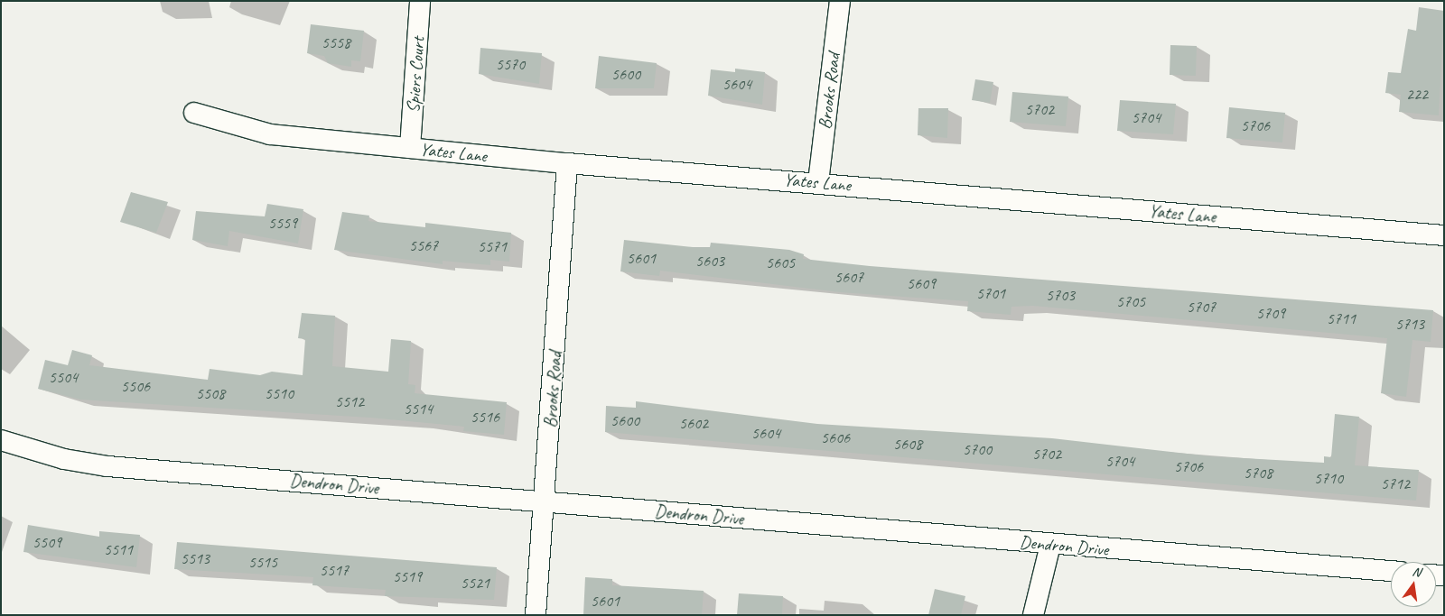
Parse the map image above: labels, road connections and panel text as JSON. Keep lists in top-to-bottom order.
{
  "streets": {
    "street": [
      "Spiers Court",
      "Brooks Road",
      "Yates Lane",
      "Dendron Drive"
    ]
  },
  "crossings": [
    ["Spiers Court", "Yates Lane"],
    ["Brooks Road", "Yates Lane"],
    ["Brooks Road", "Dendron Drive"]
  ],
  "house_numbers": [
    "5558",
    "5570",
    "5600",
    "5604",
    "222",
    "5702",
    "5704",
    "5706",
    "5559",
    "5567",
    "5571",
    "5601",
    "5603",
    "5605",
    "5607",
    "5609",
    "5701",
    "5703",
    "5705",
    "5707",
    "5709",
    "5711",
    "5713",
    "5504",
    "5506",
    "5508",
    "5510",
    "5512",
    "5514",
    "5516",
    "5600",
    "5602",
    "5604",
    "5606",
    "5608",
    "5700",
    "5702",
    "5704",
    "5706",
    "5708",
    "5710",
    "5712",
    "5509",
    "5511",
    "5513",
    "5515",
    "5517",
    "5519",
    "5521",
    "5601"
  ],
  "north": "top"
}
